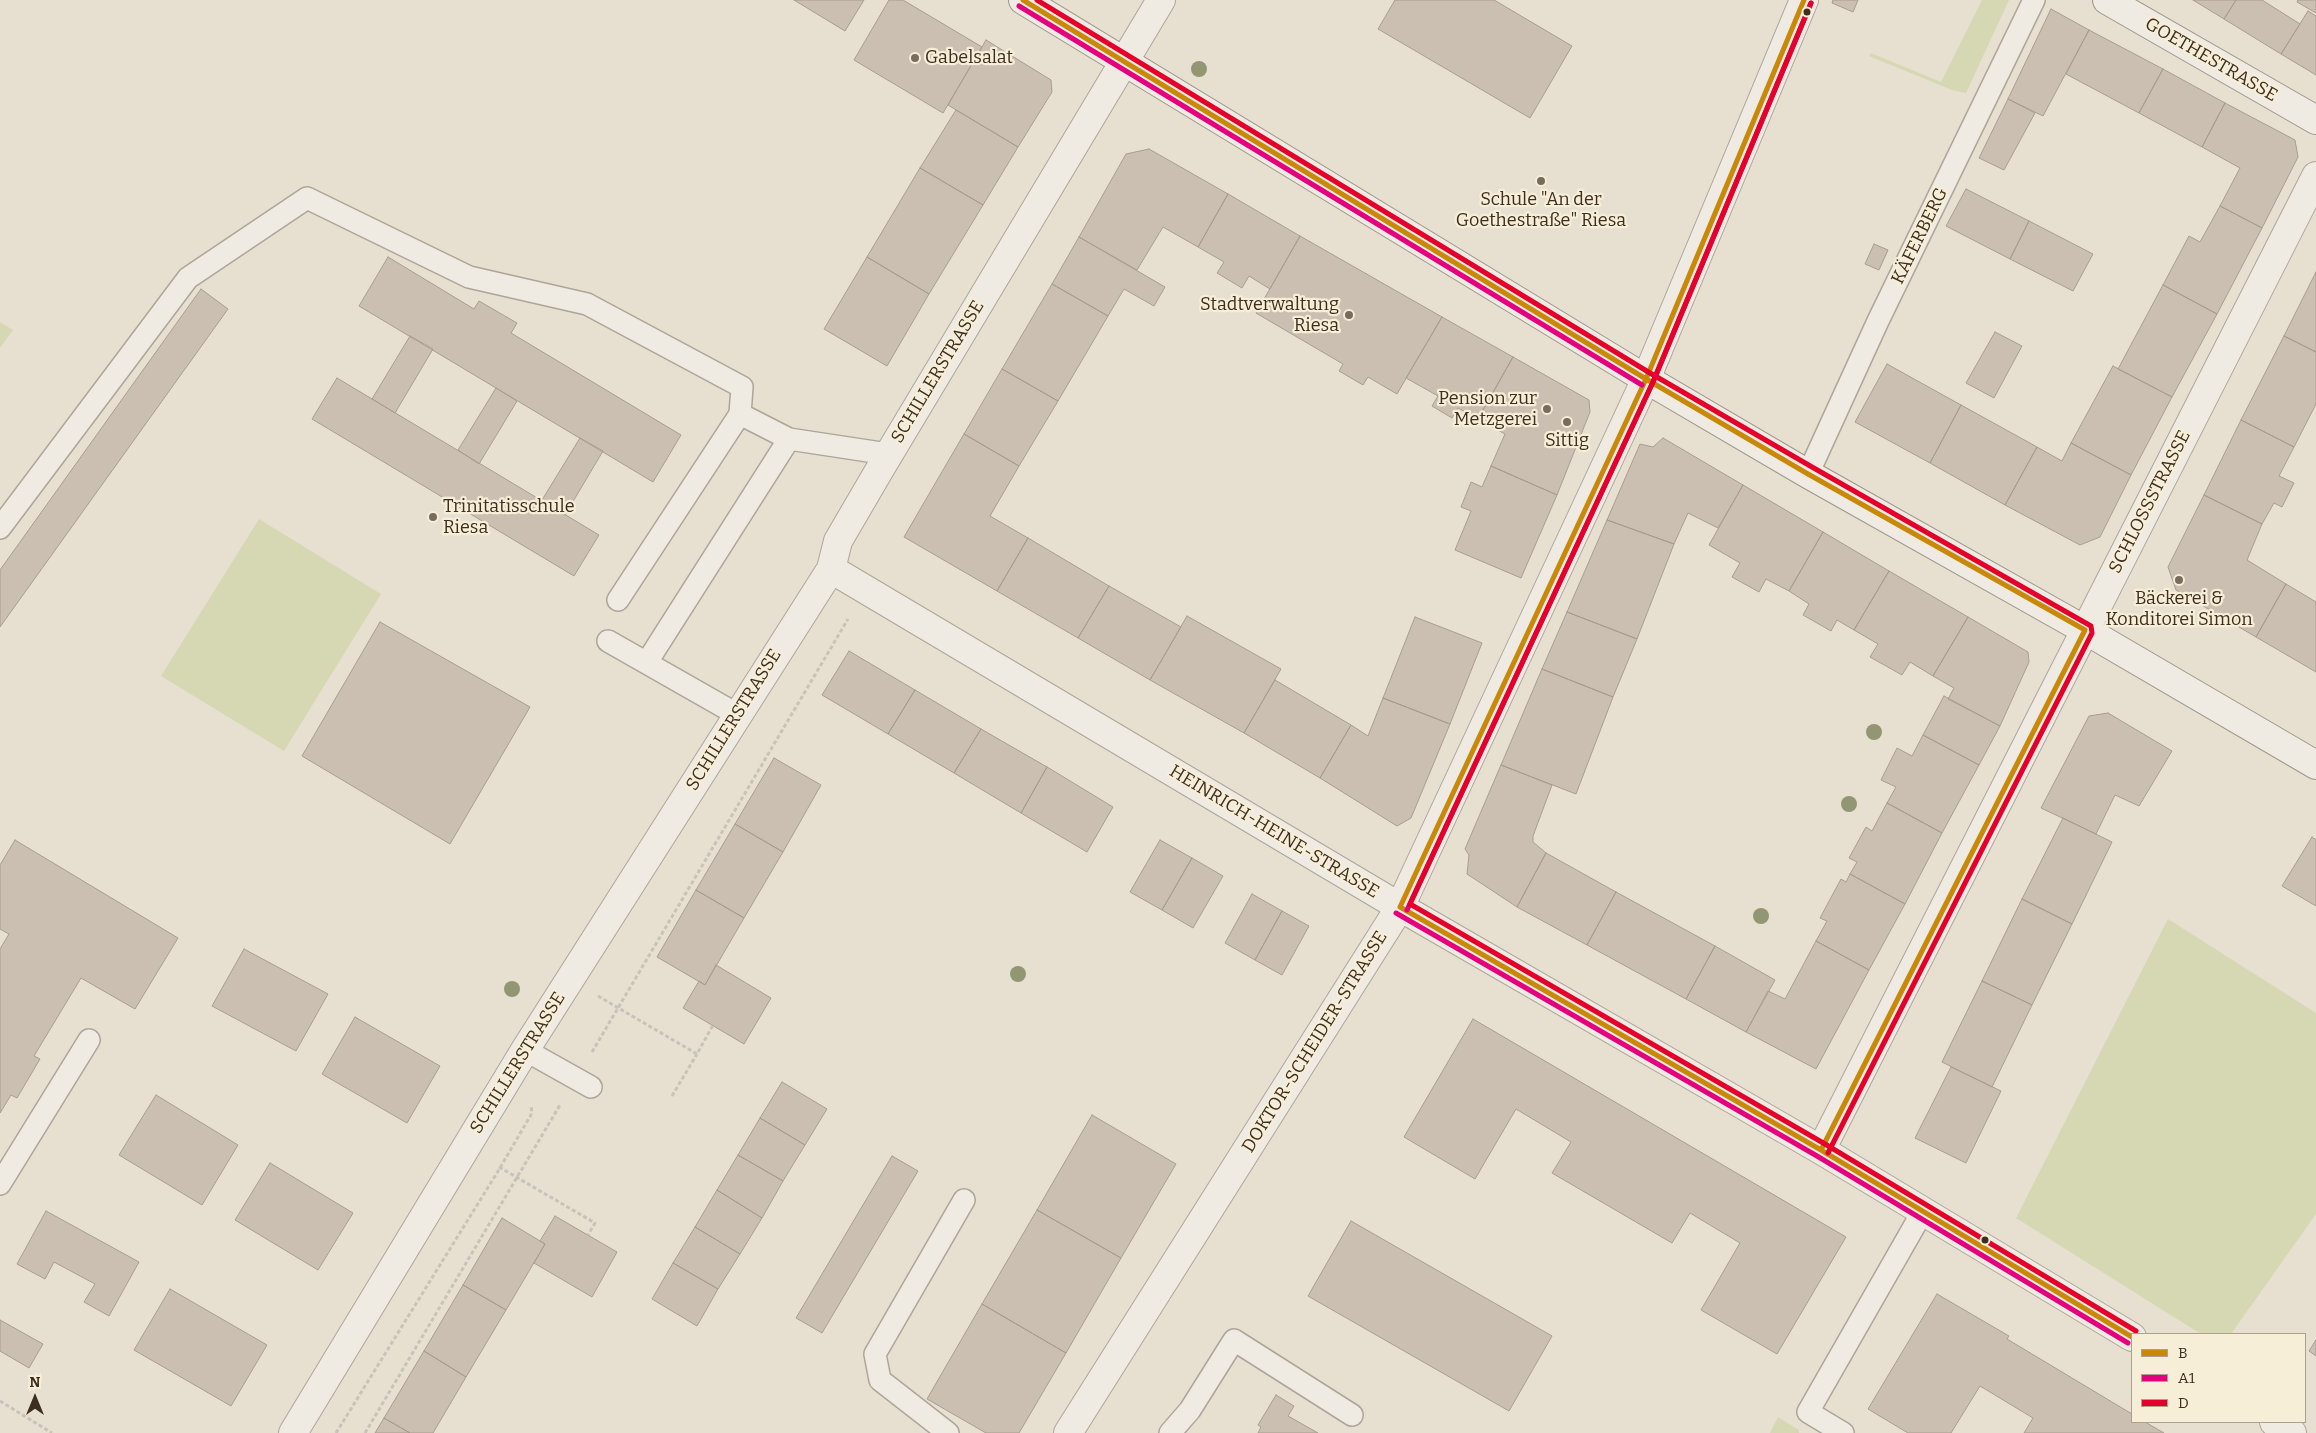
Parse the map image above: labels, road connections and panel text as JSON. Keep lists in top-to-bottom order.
{
  "streets": {
    "street": [
      "GOETHESTRASSE",
      "SCHILLERSTRASSE",
      "SCHLOSSSTRASSE",
      "HEINRICH-HEINE-STRASSE",
      "DOKTOR-SCHEIDER-STRASSE"
    ],
    "lane": ["KÄFERBERG"]
  },
  "crossings": [
    ["SCHILLERSTRASSE", "HEINRICH-HEINE-STRASSE"],
    ["SCHLOSSSTRASSE", "HEINRICH-HEINE-STRASSE"],
    ["HEINRICH-HEINE-STRASSE", "DOKTOR-SCHEIDER-STRASSE"]
  ],
  "places": [
    "Gabelsalat",
    "Schule \"An der Goethestraße\" Riesa",
    "Stadtverwaltung Riesa",
    "Pension zur Metzgerei",
    "Sittig",
    "Trinitatisschule Riesa",
    "Bäckerei & Konditorei Simon"
  ],
  "lines": ["transit line B", "transit line D", "transit line A1"],
  "legend": ["B", "A1", "D"],
  "north": "top"
}
